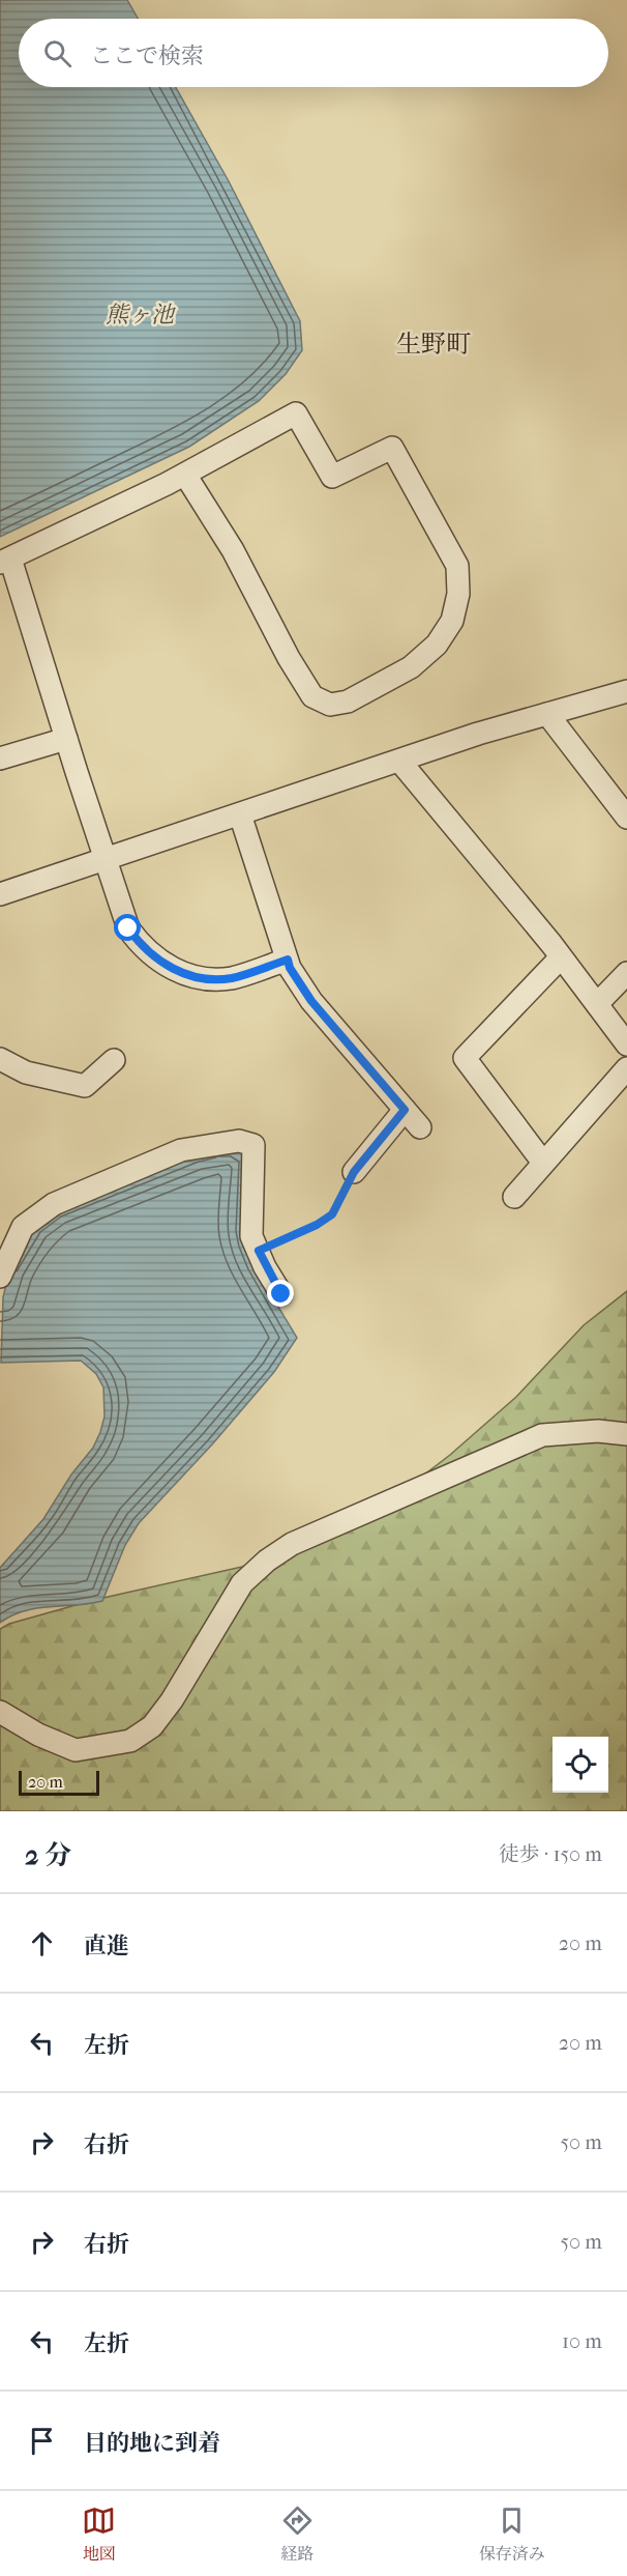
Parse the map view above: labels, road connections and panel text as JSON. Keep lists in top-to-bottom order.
{
  "districts": ["生野町"],
  "water": ["熊ヶ池"],
  "scale_bar": "20 m",
  "page": {
    "search": "ここで検索",
    "scale": "20 m",
    "heading": ["2 分", "徒歩 · 150 m"],
    "list": [
      ["直進", "20 m"],
      ["左折", "20 m"],
      ["右折", "50 m"],
      ["右折", "50 m"],
      ["左折", "10 m"],
      "目的地に到着"
    ],
    "nav": ["地図", "経路", "保存済み"]
  }
}
